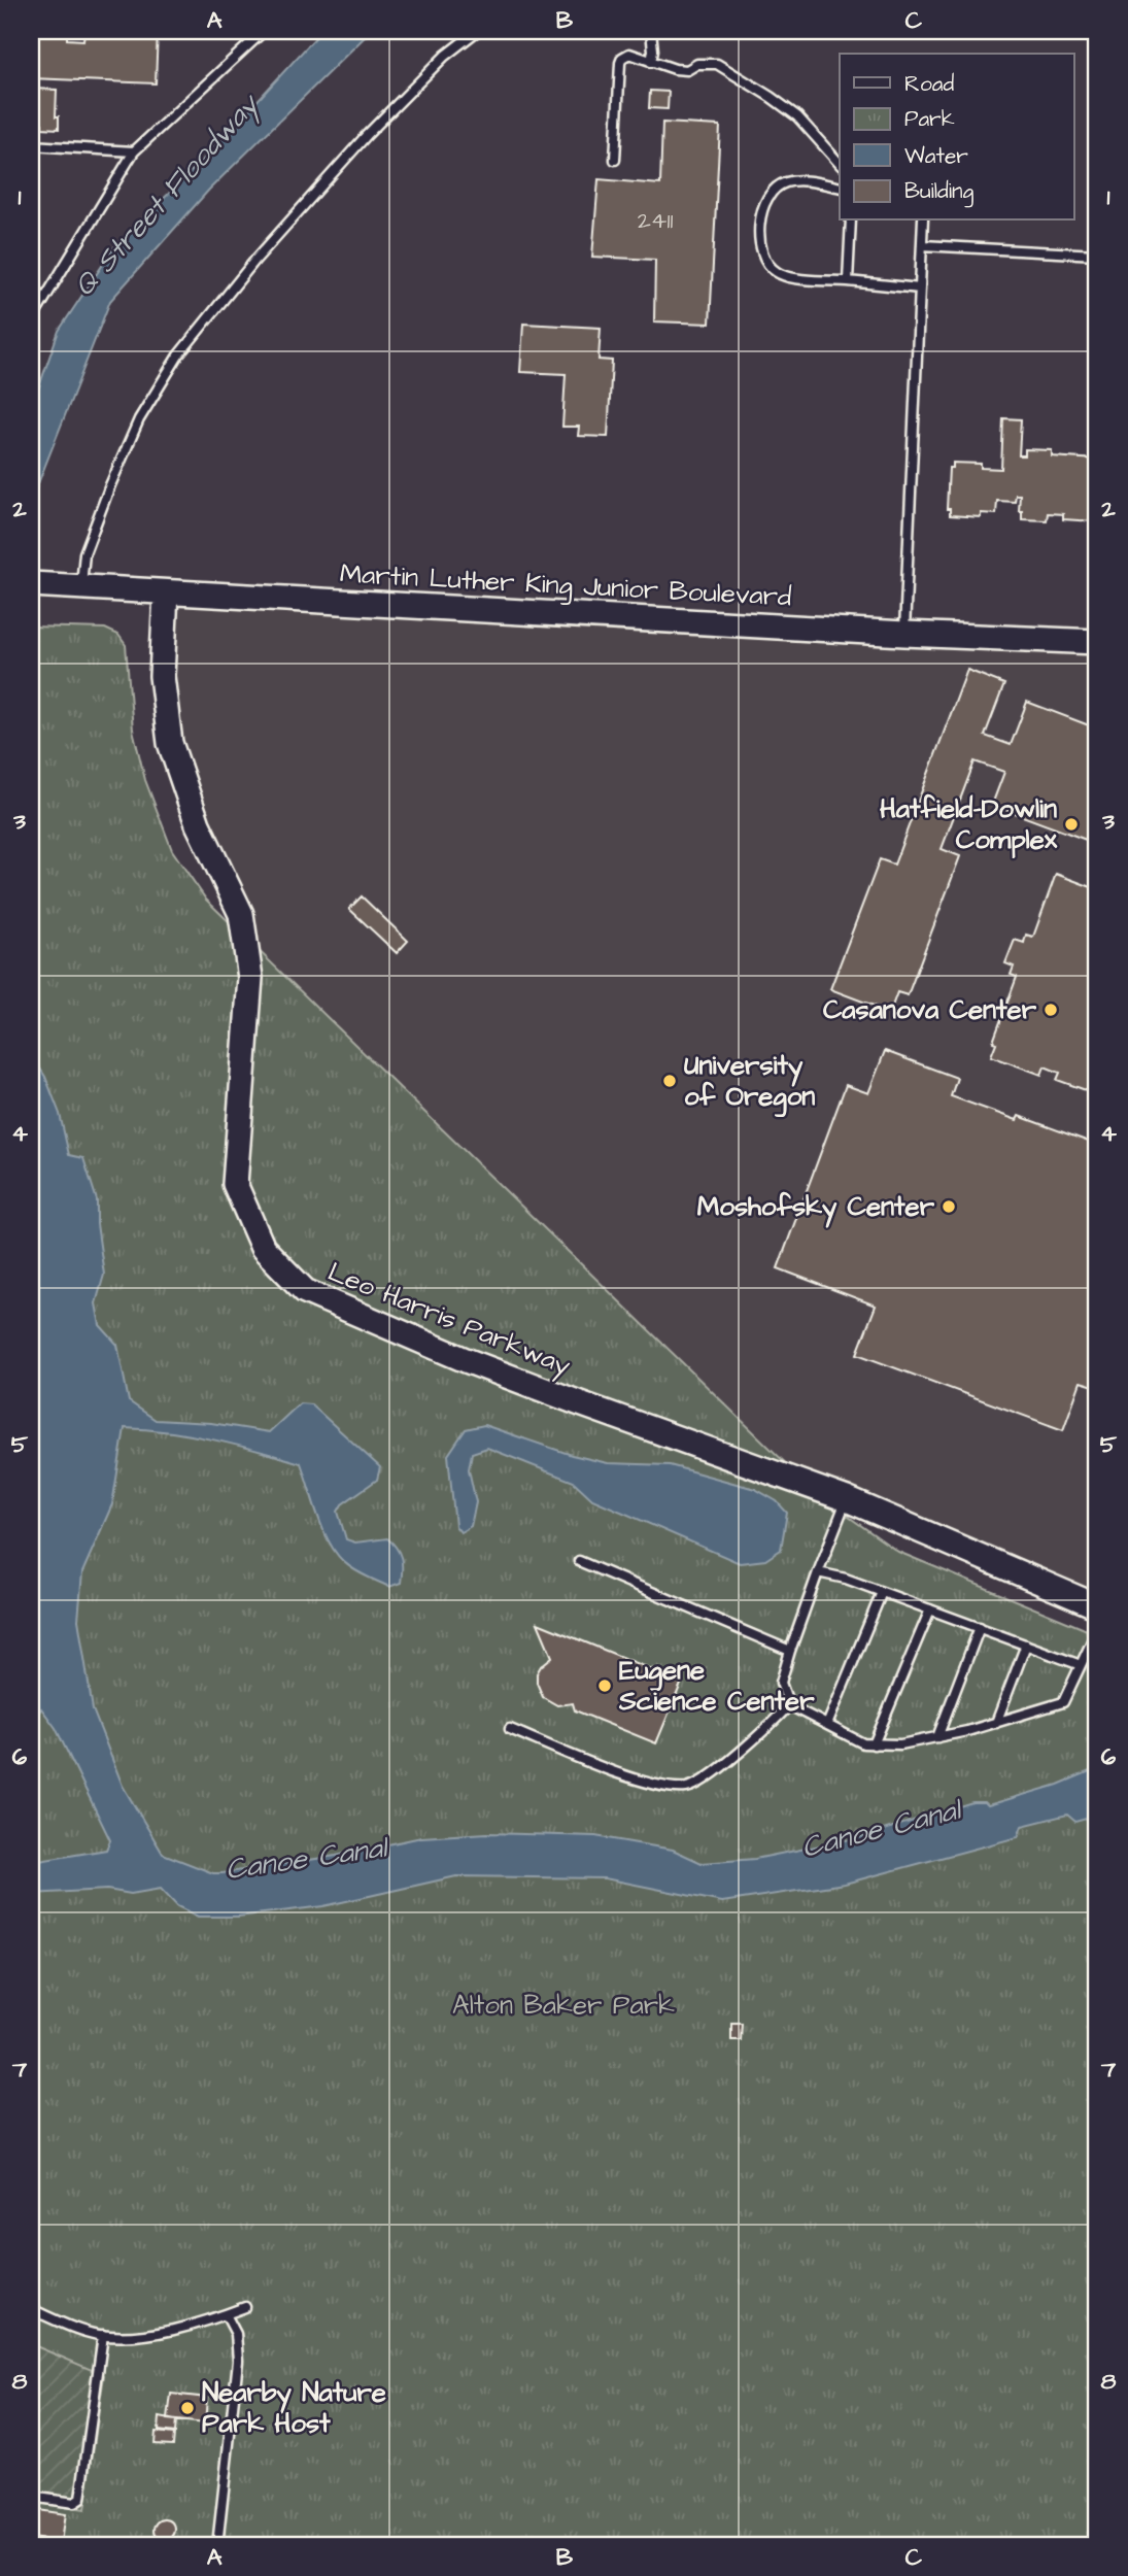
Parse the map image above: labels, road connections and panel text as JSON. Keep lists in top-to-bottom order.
{
  "streets": {
    "street": ["Martin Luther King Junior Boulevard", "Leo Harris Parkway"]
  },
  "crossings": [
    ["Martin Luther King Junior Boulevard", "Leo Harris Parkway"]
  ],
  "water": ["Q Street Floodway", "Canoe Canal"],
  "parks": ["Alton Baker Park"],
  "places": [
    "Hatfield-Dowlin Complex",
    "Casanova Center",
    "University of Oregon",
    "Moshofsky Center",
    "Eugene Science Center",
    "Nearby Nature Park Host"
  ],
  "house_numbers": ["2411"],
  "legend": [
    "Road",
    "Park",
    "Water",
    "Building"
  ],
  "grid": {
    "columns": ["A", "B", "C"],
    "rows": [
      "1",
      "2",
      "3",
      "4",
      "5",
      "6",
      "7",
      "8"
    ]
  }
}
